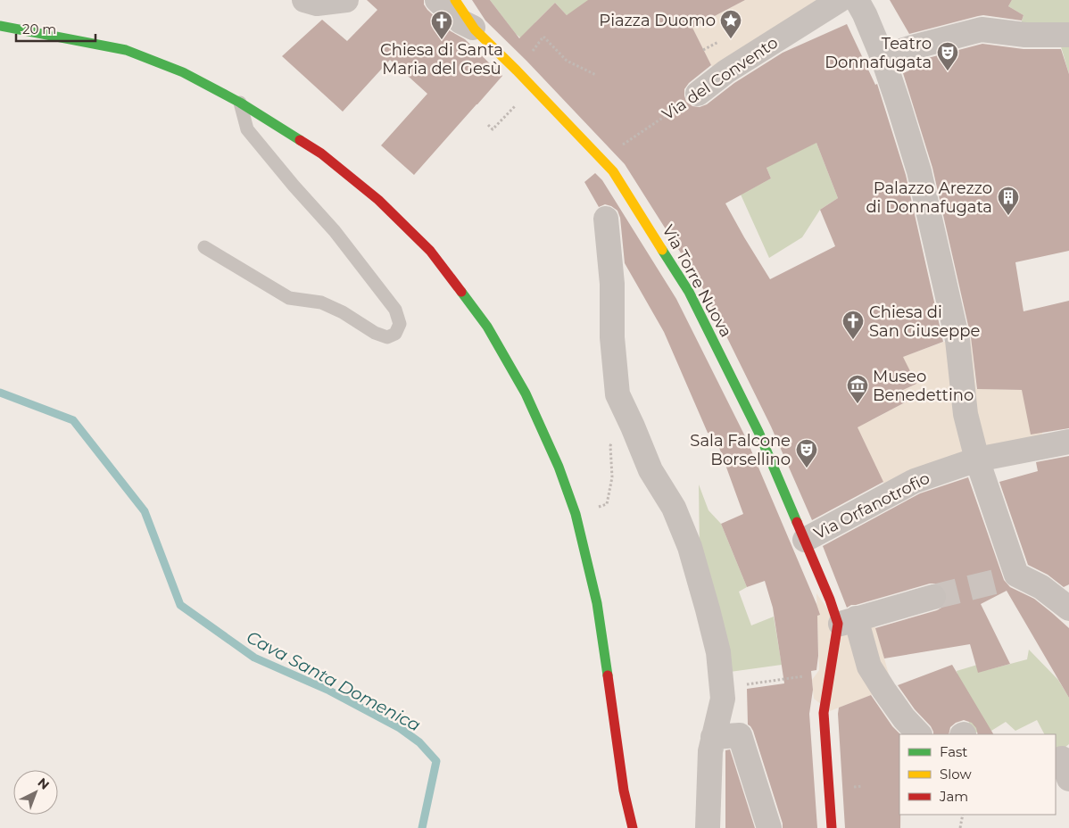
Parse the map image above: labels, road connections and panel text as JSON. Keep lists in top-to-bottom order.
{
  "streets": {
    "street": ["Via del Convento", "Via Torre Nuova", "Via Orfanotrofio"]
  },
  "crossings": [
    ["Via del Convento", "Via Torre Nuova"],
    ["Via Torre Nuova", "Via Orfanotrofio"]
  ],
  "water": ["Cava Santa Domenica"],
  "places": {
    "place": ["Piazza Duomo"],
    "church": ["Chiesa di Santa Maria del Gesù", "Chiesa di San Giuseppe"],
    "theatre": ["Teatro Donnafugata", "Sala Falcone Borsellino"],
    "building": ["Palazzo Arezzo di Donnafugata"],
    "museum": ["Museo Benedettino"]
  },
  "legend": ["Fast", "Slow", "Jam"],
  "scale_bar": "20 m",
  "north": "top right"
}
